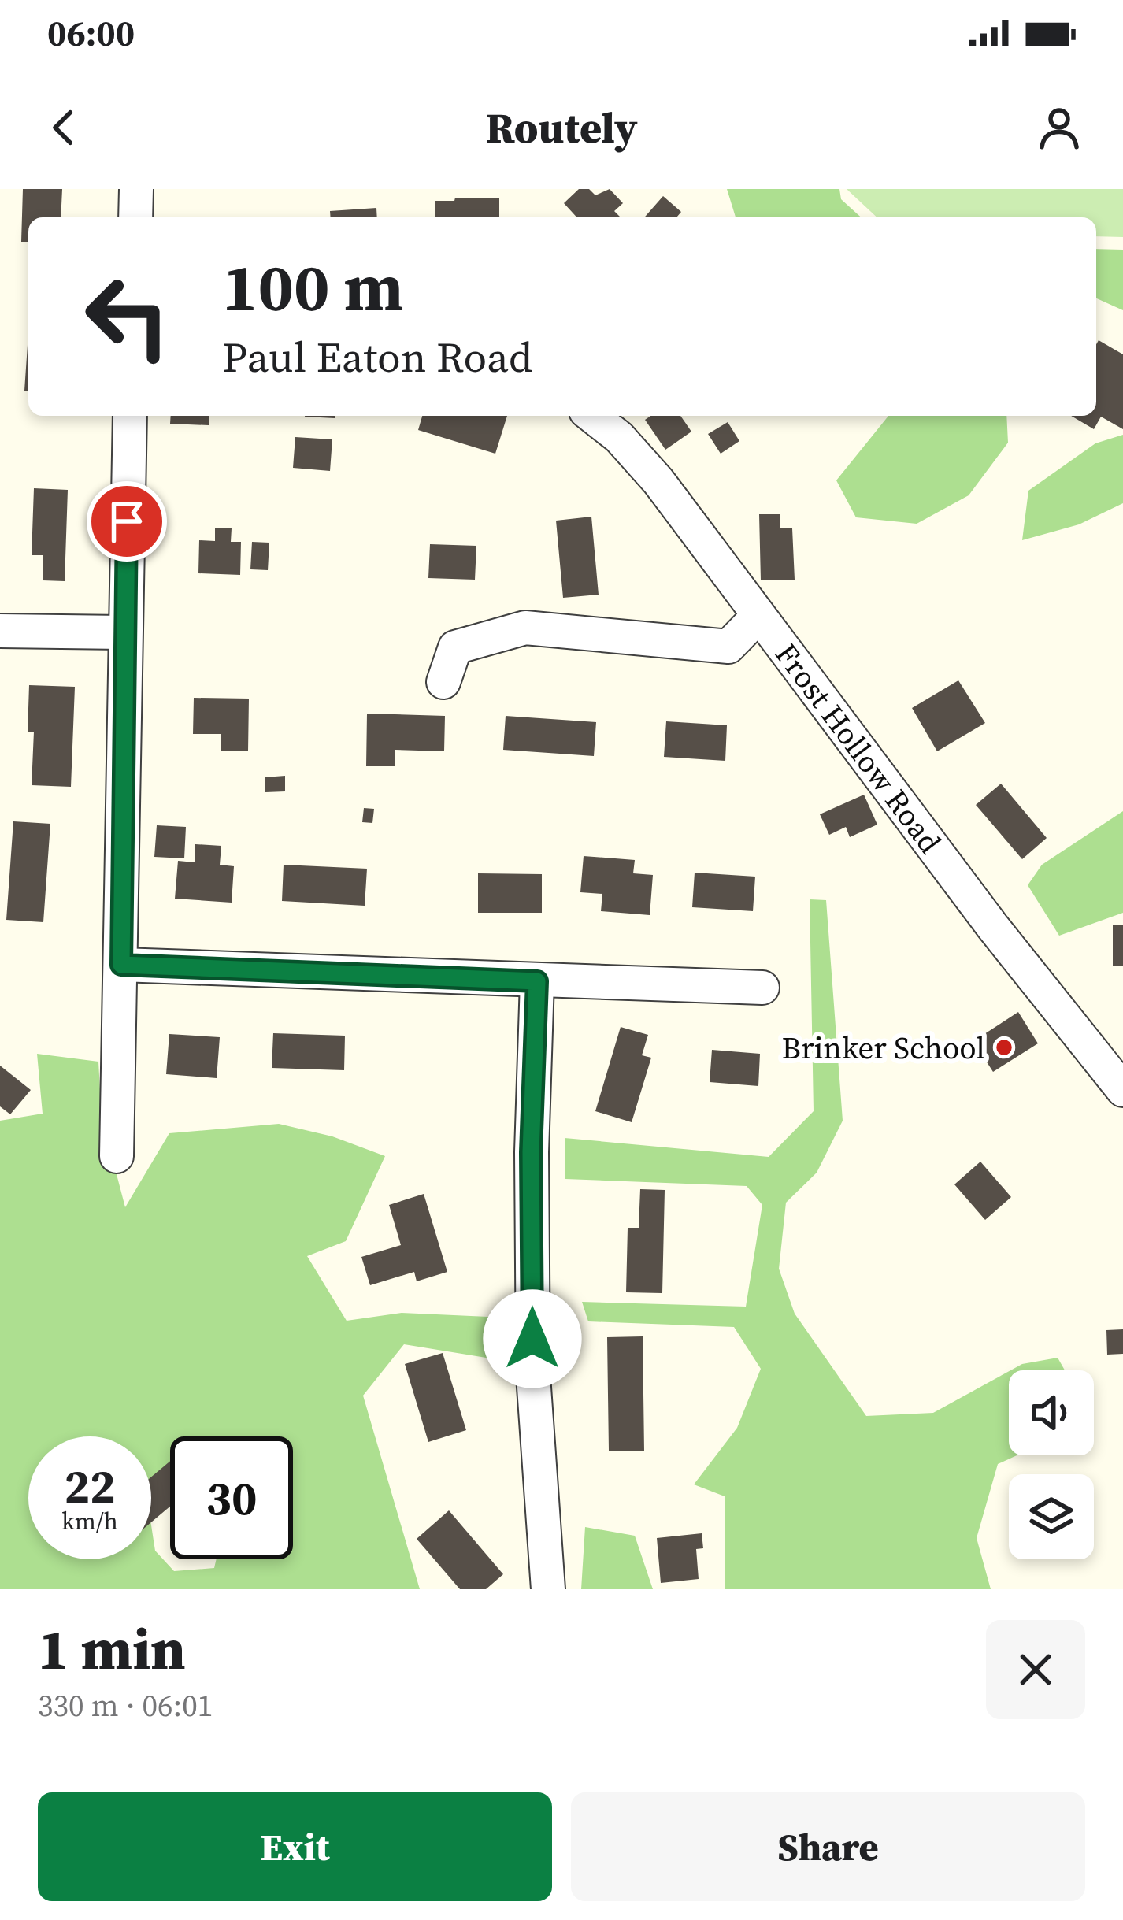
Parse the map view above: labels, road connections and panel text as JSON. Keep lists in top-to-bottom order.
{
  "streets": {
    "street": ["Frost Hollow Road"]
  },
  "places": ["Brinker School"],
  "page": {
    "status": "06:00",
    "header": "Routely",
    "turn": ["100 m", "Paul Eaton Road"],
    "speed": "22 km/h",
    "limit": "30",
    "heading": ["1 min", "330 m · 06:01"],
    "buttons": ["Exit", "Share"]
  }
}
